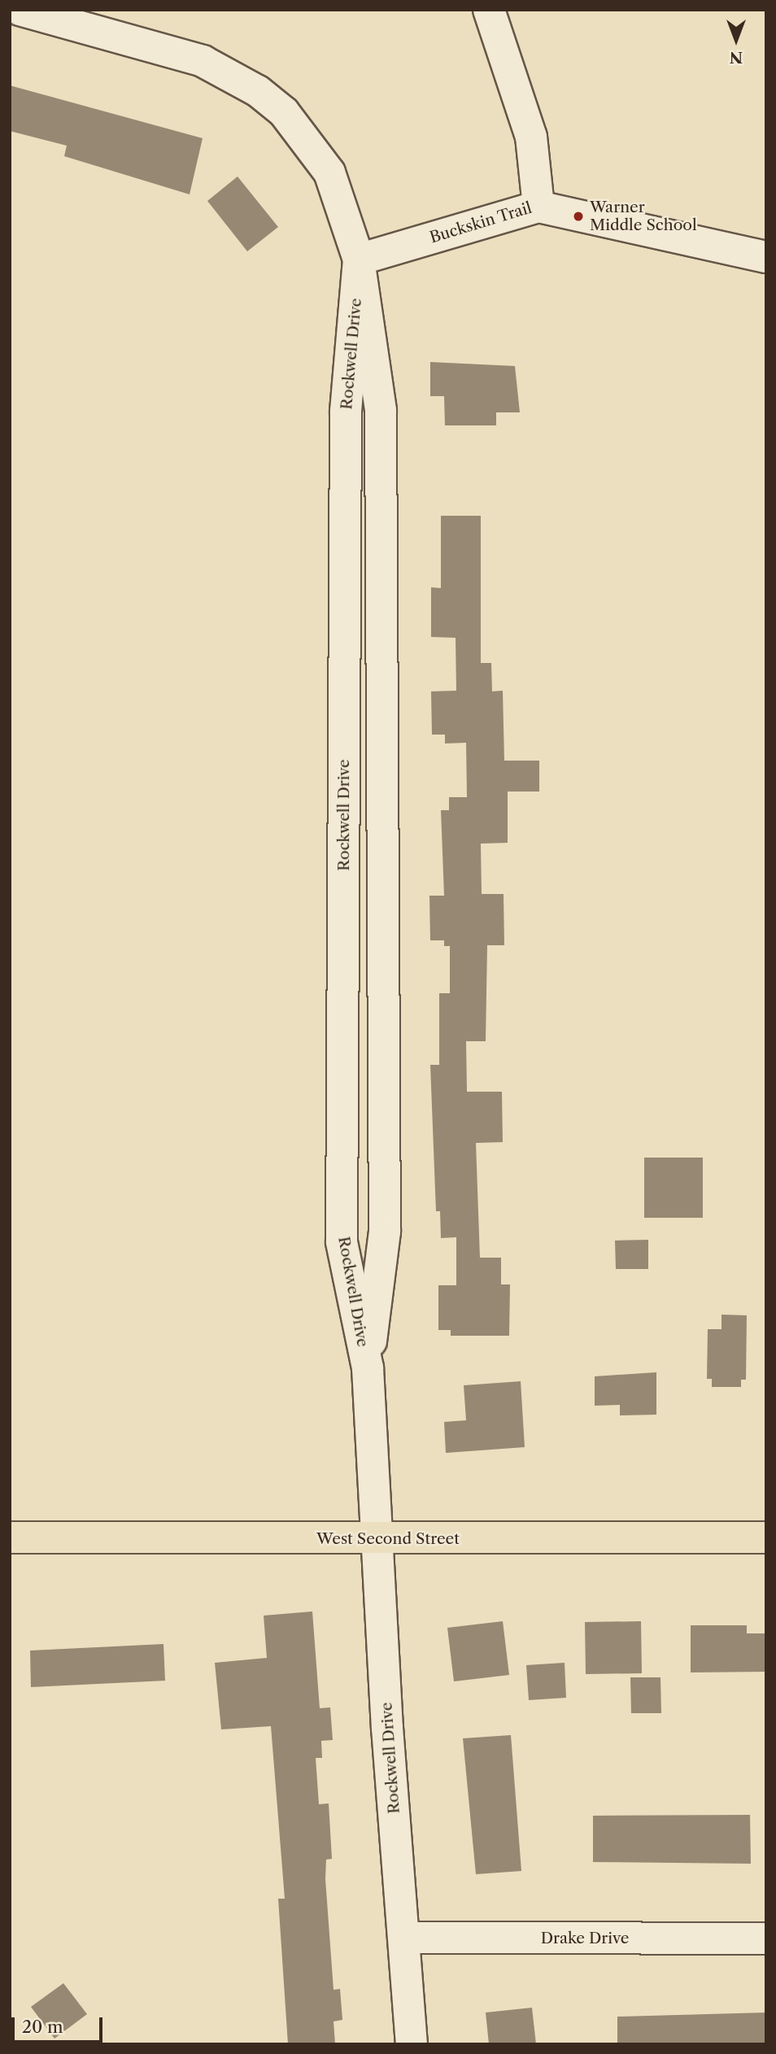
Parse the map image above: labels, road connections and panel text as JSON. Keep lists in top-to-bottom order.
{
  "streets": {
    "main road": ["West Second Street"],
    "street": ["Buckskin Trail", "Rockwell Drive", "Drake Drive"]
  },
  "crossings": [
    ["Buckskin Trail", "Rockwell Drive"],
    ["Rockwell Drive", "West Second Street"],
    ["Rockwell Drive", "Drake Drive"]
  ],
  "places": ["Warner Middle School"],
  "scale_bar": "20 m",
  "north": "bottom"
}
